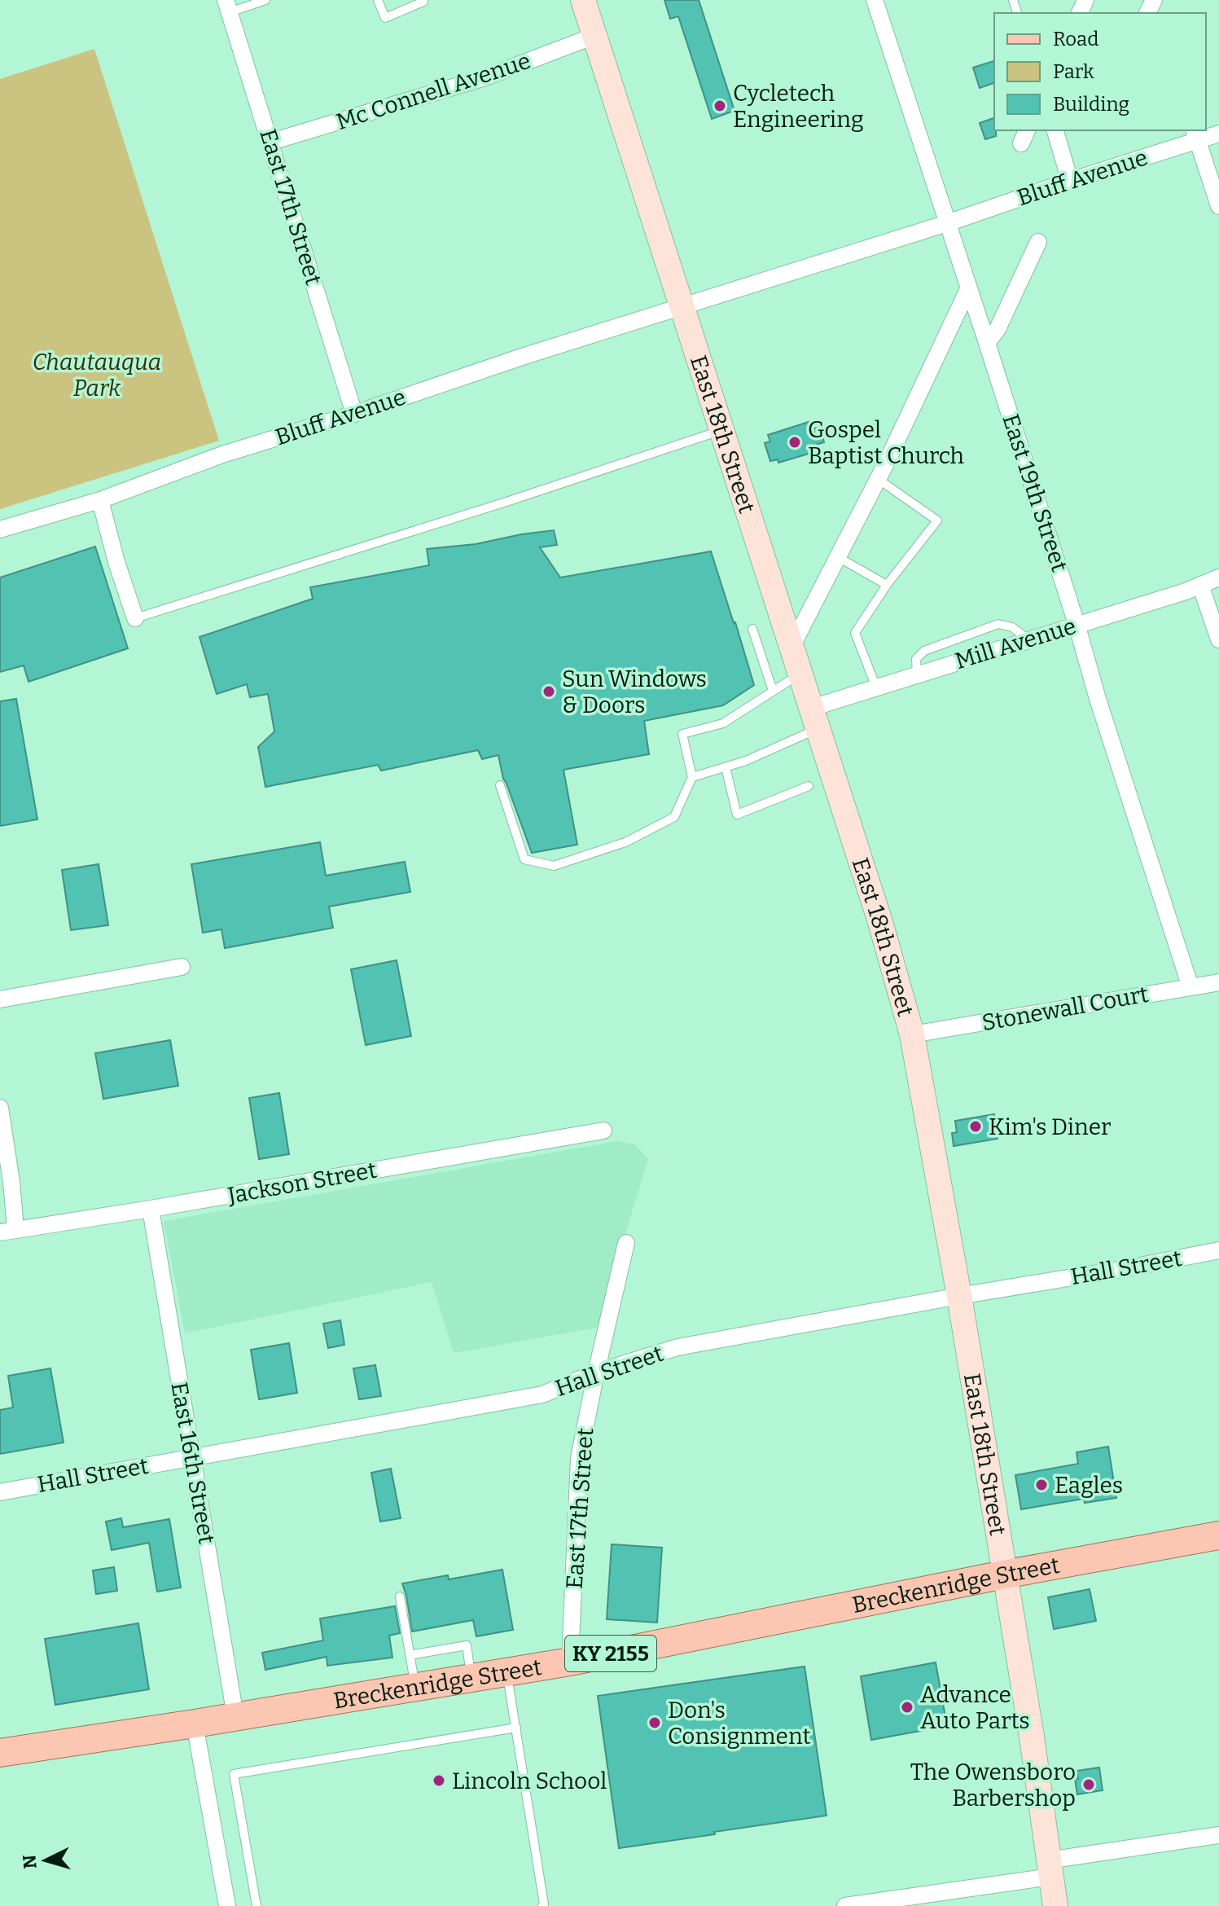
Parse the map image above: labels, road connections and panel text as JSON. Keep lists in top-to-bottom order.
{
  "streets": {
    "main road": ["Breckenridge Street", "KY 2155"],
    "street": [
      "Mc Connell Avenue",
      "Bluff Avenue",
      "East 17th Street",
      "East 18th Street",
      "East 19th Street",
      "Mill Avenue",
      "Stonewall Court",
      "Jackson Street",
      "Hall Street",
      "East 16th Street"
    ]
  },
  "crossings": [
    ["Mc Connell Avenue", "East 17th Street"],
    ["Mc Connell Avenue", "East 18th Street"],
    ["Bluff Avenue", "East 17th Street"],
    ["Bluff Avenue", "East 18th Street"],
    ["Bluff Avenue", "East 19th Street"],
    ["East 17th Street", "Hall Street"],
    ["East 17th Street", "Breckenridge Street"],
    ["East 18th Street", "Mill Avenue"],
    ["East 18th Street", "Stonewall Court"],
    ["East 18th Street", "Hall Street"],
    ["East 18th Street", "Breckenridge Street"],
    ["East 19th Street", "Mill Avenue"],
    ["East 19th Street", "Stonewall Court"],
    ["Jackson Street", "East 16th Street"],
    ["Hall Street", "East 16th Street"],
    ["East 16th Street", "Breckenridge Street"]
  ],
  "parks": ["Chautauqua Park"],
  "places": [
    "Cycletech Engineering",
    "Gospel Baptist Church",
    "Sun Windows & Doors",
    "Kim's Diner",
    "Eagles",
    "Advance Auto Parts",
    "Don's Consignment",
    "Lincoln School",
    "The Owensboro Barbershop"
  ],
  "legend": ["Road", "Park", "Building"],
  "north": "left"
}
